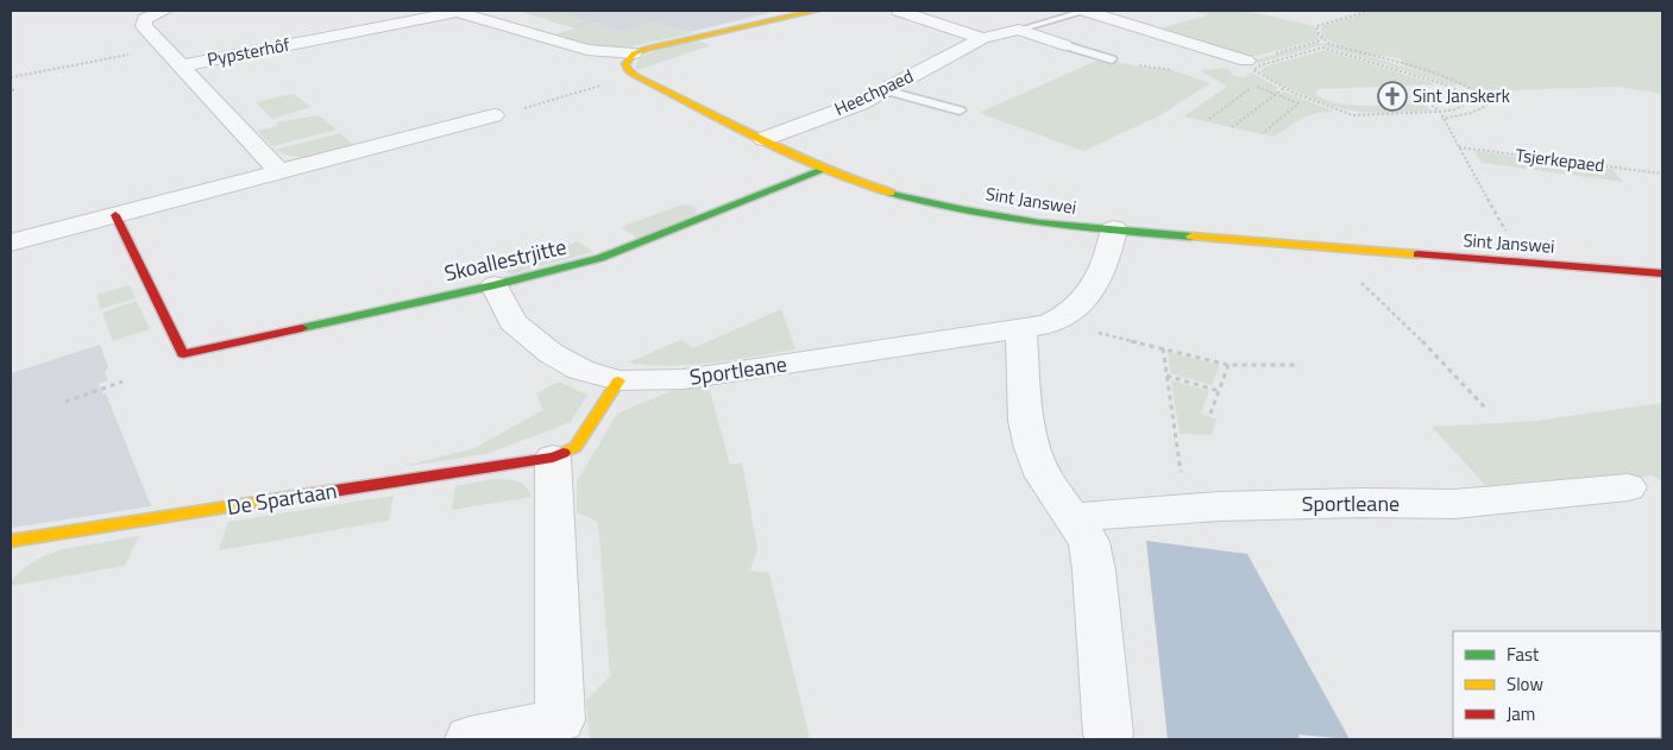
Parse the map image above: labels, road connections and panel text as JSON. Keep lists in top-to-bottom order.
{
  "streets": {
    "street": [
      "Pypsterhôf",
      "Heechpaed",
      "Sint Janswei",
      "Skoallestrjitte",
      "Sportleane",
      "De Spartaan"
    ],
    "path": ["Tsjerkepaed"]
  },
  "crossings": [
    ["Pypsterhôf", "Sint Janswei"],
    ["Heechpaed", "Sint Janswei"],
    ["Sint Janswei", "Skoallestrjitte"],
    ["Sint Janswei", "Sportleane"],
    ["Skoallestrjitte", "Sportleane"],
    ["Sportleane", "De Spartaan"]
  ],
  "places": {
    "church": ["Sint Janskerk"]
  },
  "legend": ["Fast", "Slow", "Jam"]
}
